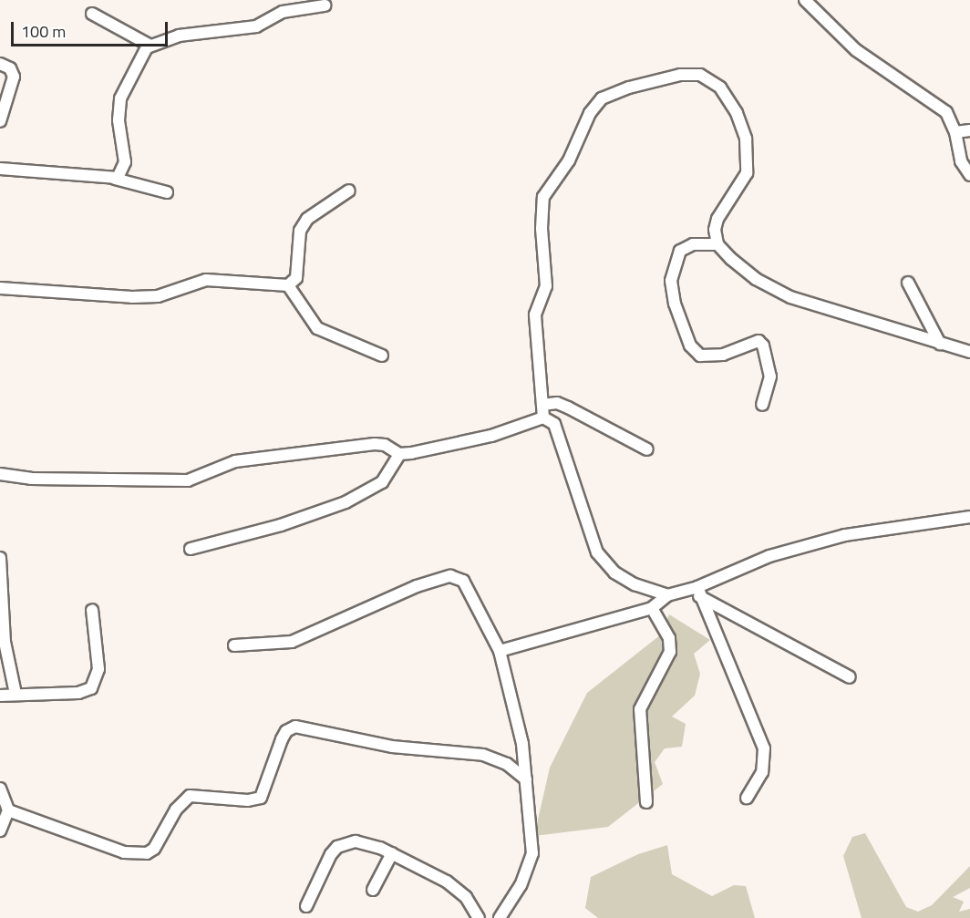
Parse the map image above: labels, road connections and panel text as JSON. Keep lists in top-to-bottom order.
{
  "scale_bar": "100 m"
}
